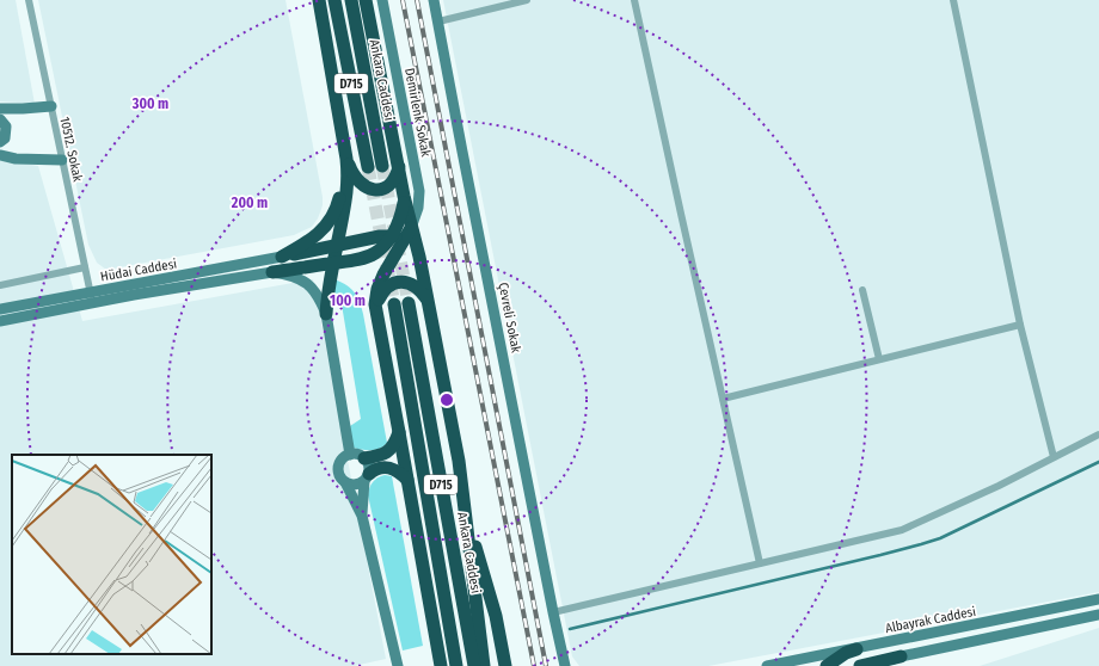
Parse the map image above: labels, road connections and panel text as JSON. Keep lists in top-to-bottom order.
{
  "streets": {
    "highway": ["Ankara Caddesi", "D715"],
    "street": [
      "Demirlenk Sokak",
      "10512. Sokak",
      "Hüdai Caddesi",
      "Çevreli Sokak",
      "Albayrak Caddesi"
    ]
  },
  "crossings": [
    ["10512. Sokak", "Hüdai Caddesi"]
  ],
  "rings": ["300 m", "200 m", "100 m"]
}
